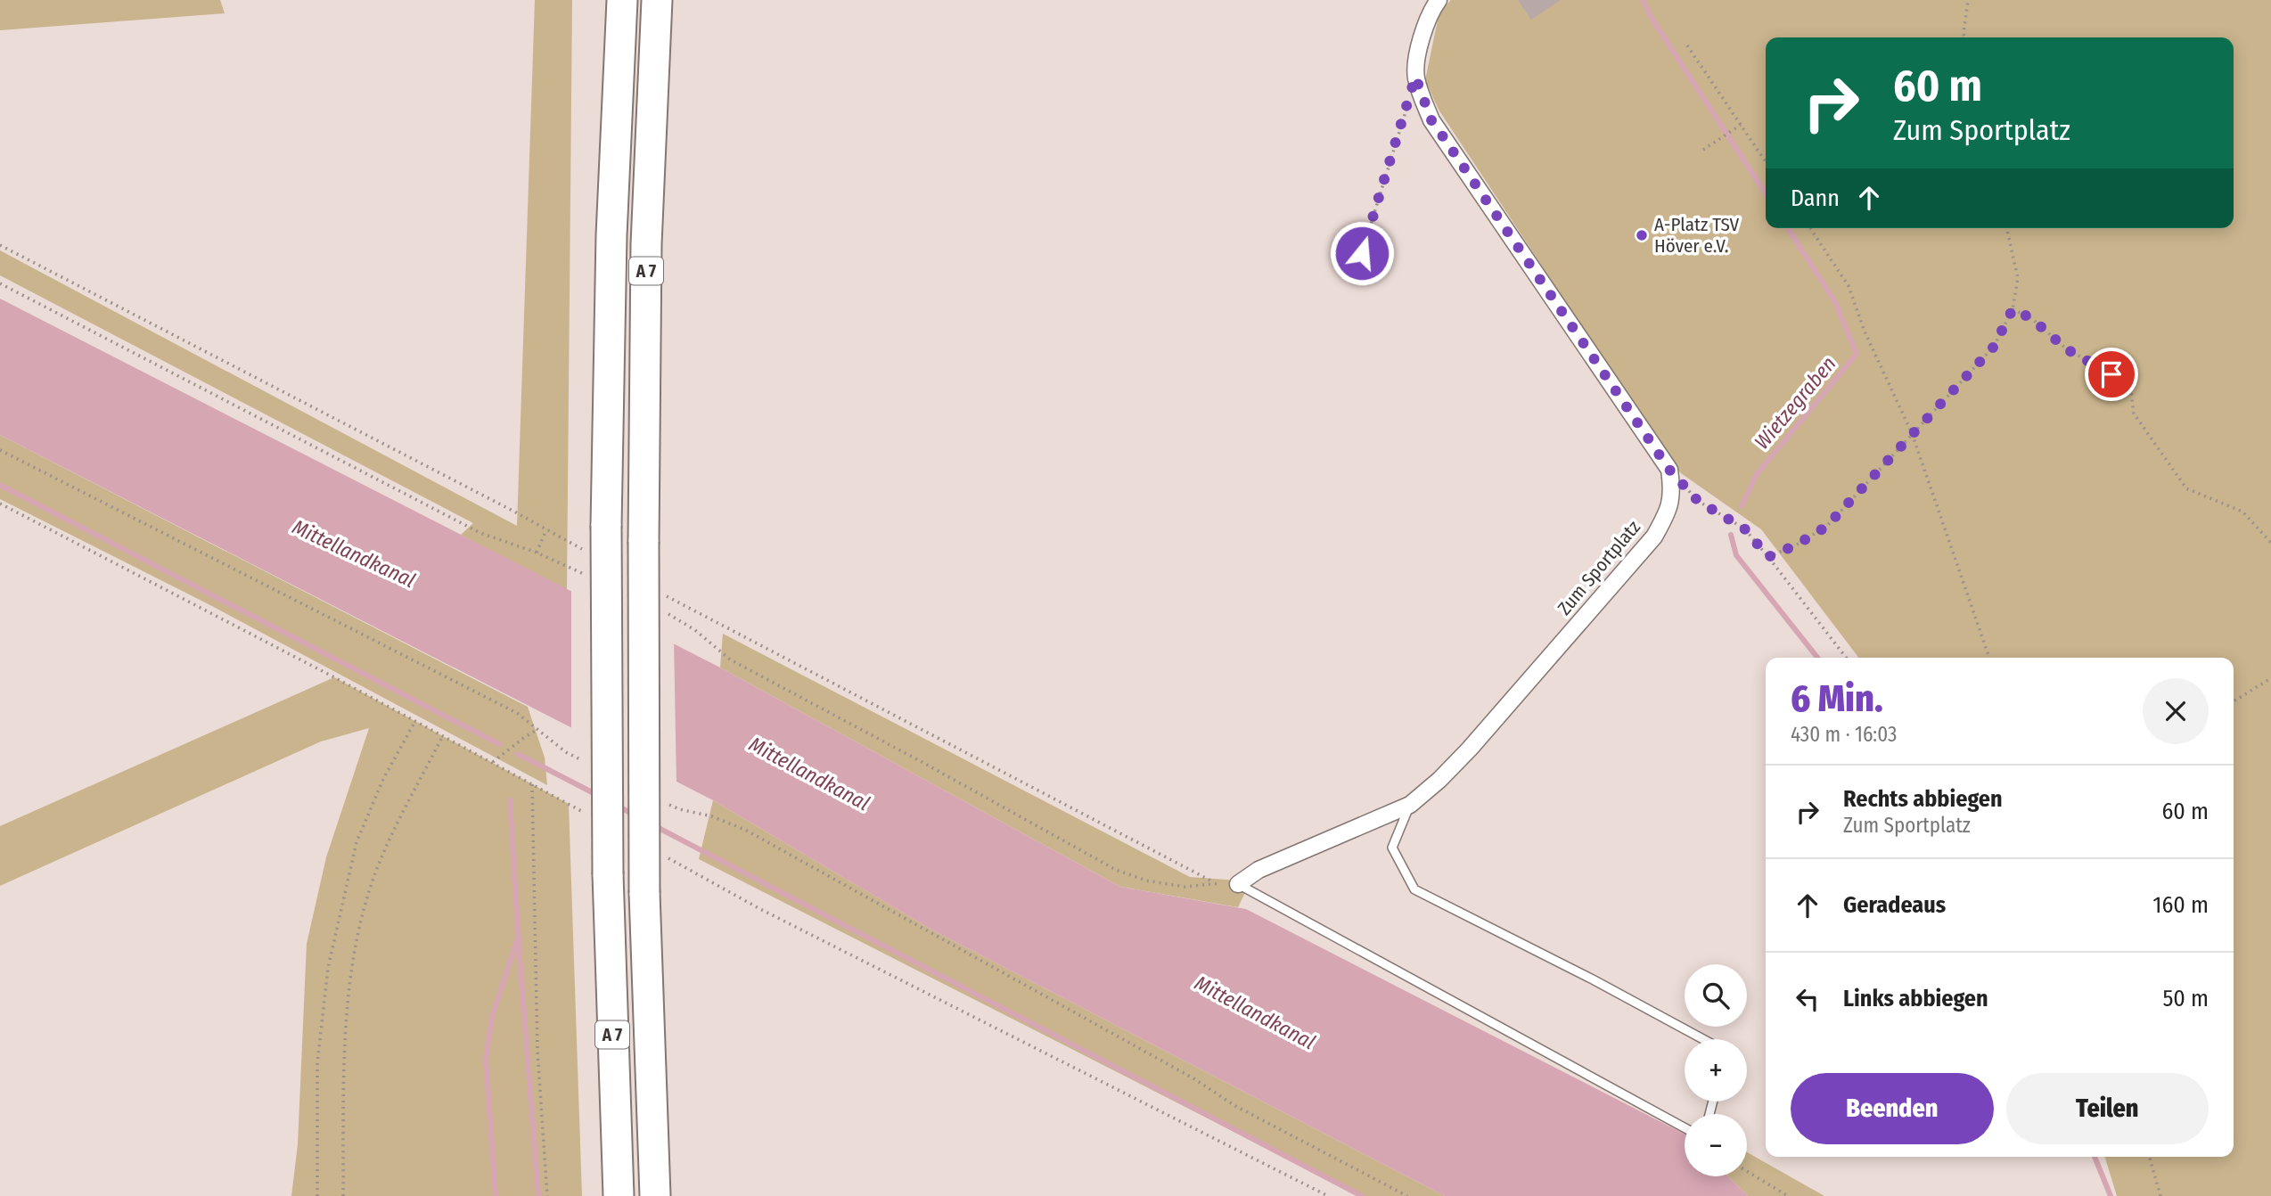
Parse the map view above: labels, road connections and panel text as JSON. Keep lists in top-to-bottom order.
{
  "streets": {
    "highway": ["A 7"],
    "street": ["Zum Sportplatz"]
  },
  "water": ["Wietzegraben", "Mittellandkanal"],
  "places": ["A-Platz TSV Höver e.V."],
  "page": {
    "turn": ["60 m", "Zum Sportplatz"],
    "then": "Dann",
    "heading": ["6 Min.", "430 m · 16:03"],
    "list": [
      {
        "name": "Rechts abbiegen",
        "note": "Zum Sportplatz",
        "value": "60 m"
      },
      {
        "name": "Geradeaus",
        "value": "160 m"
      },
      {
        "name": "Links abbiegen",
        "value": "50 m"
      }
    ],
    "map_buttons": ["+", "−"],
    "buttons": ["Beenden", "Teilen"]
  }
}
